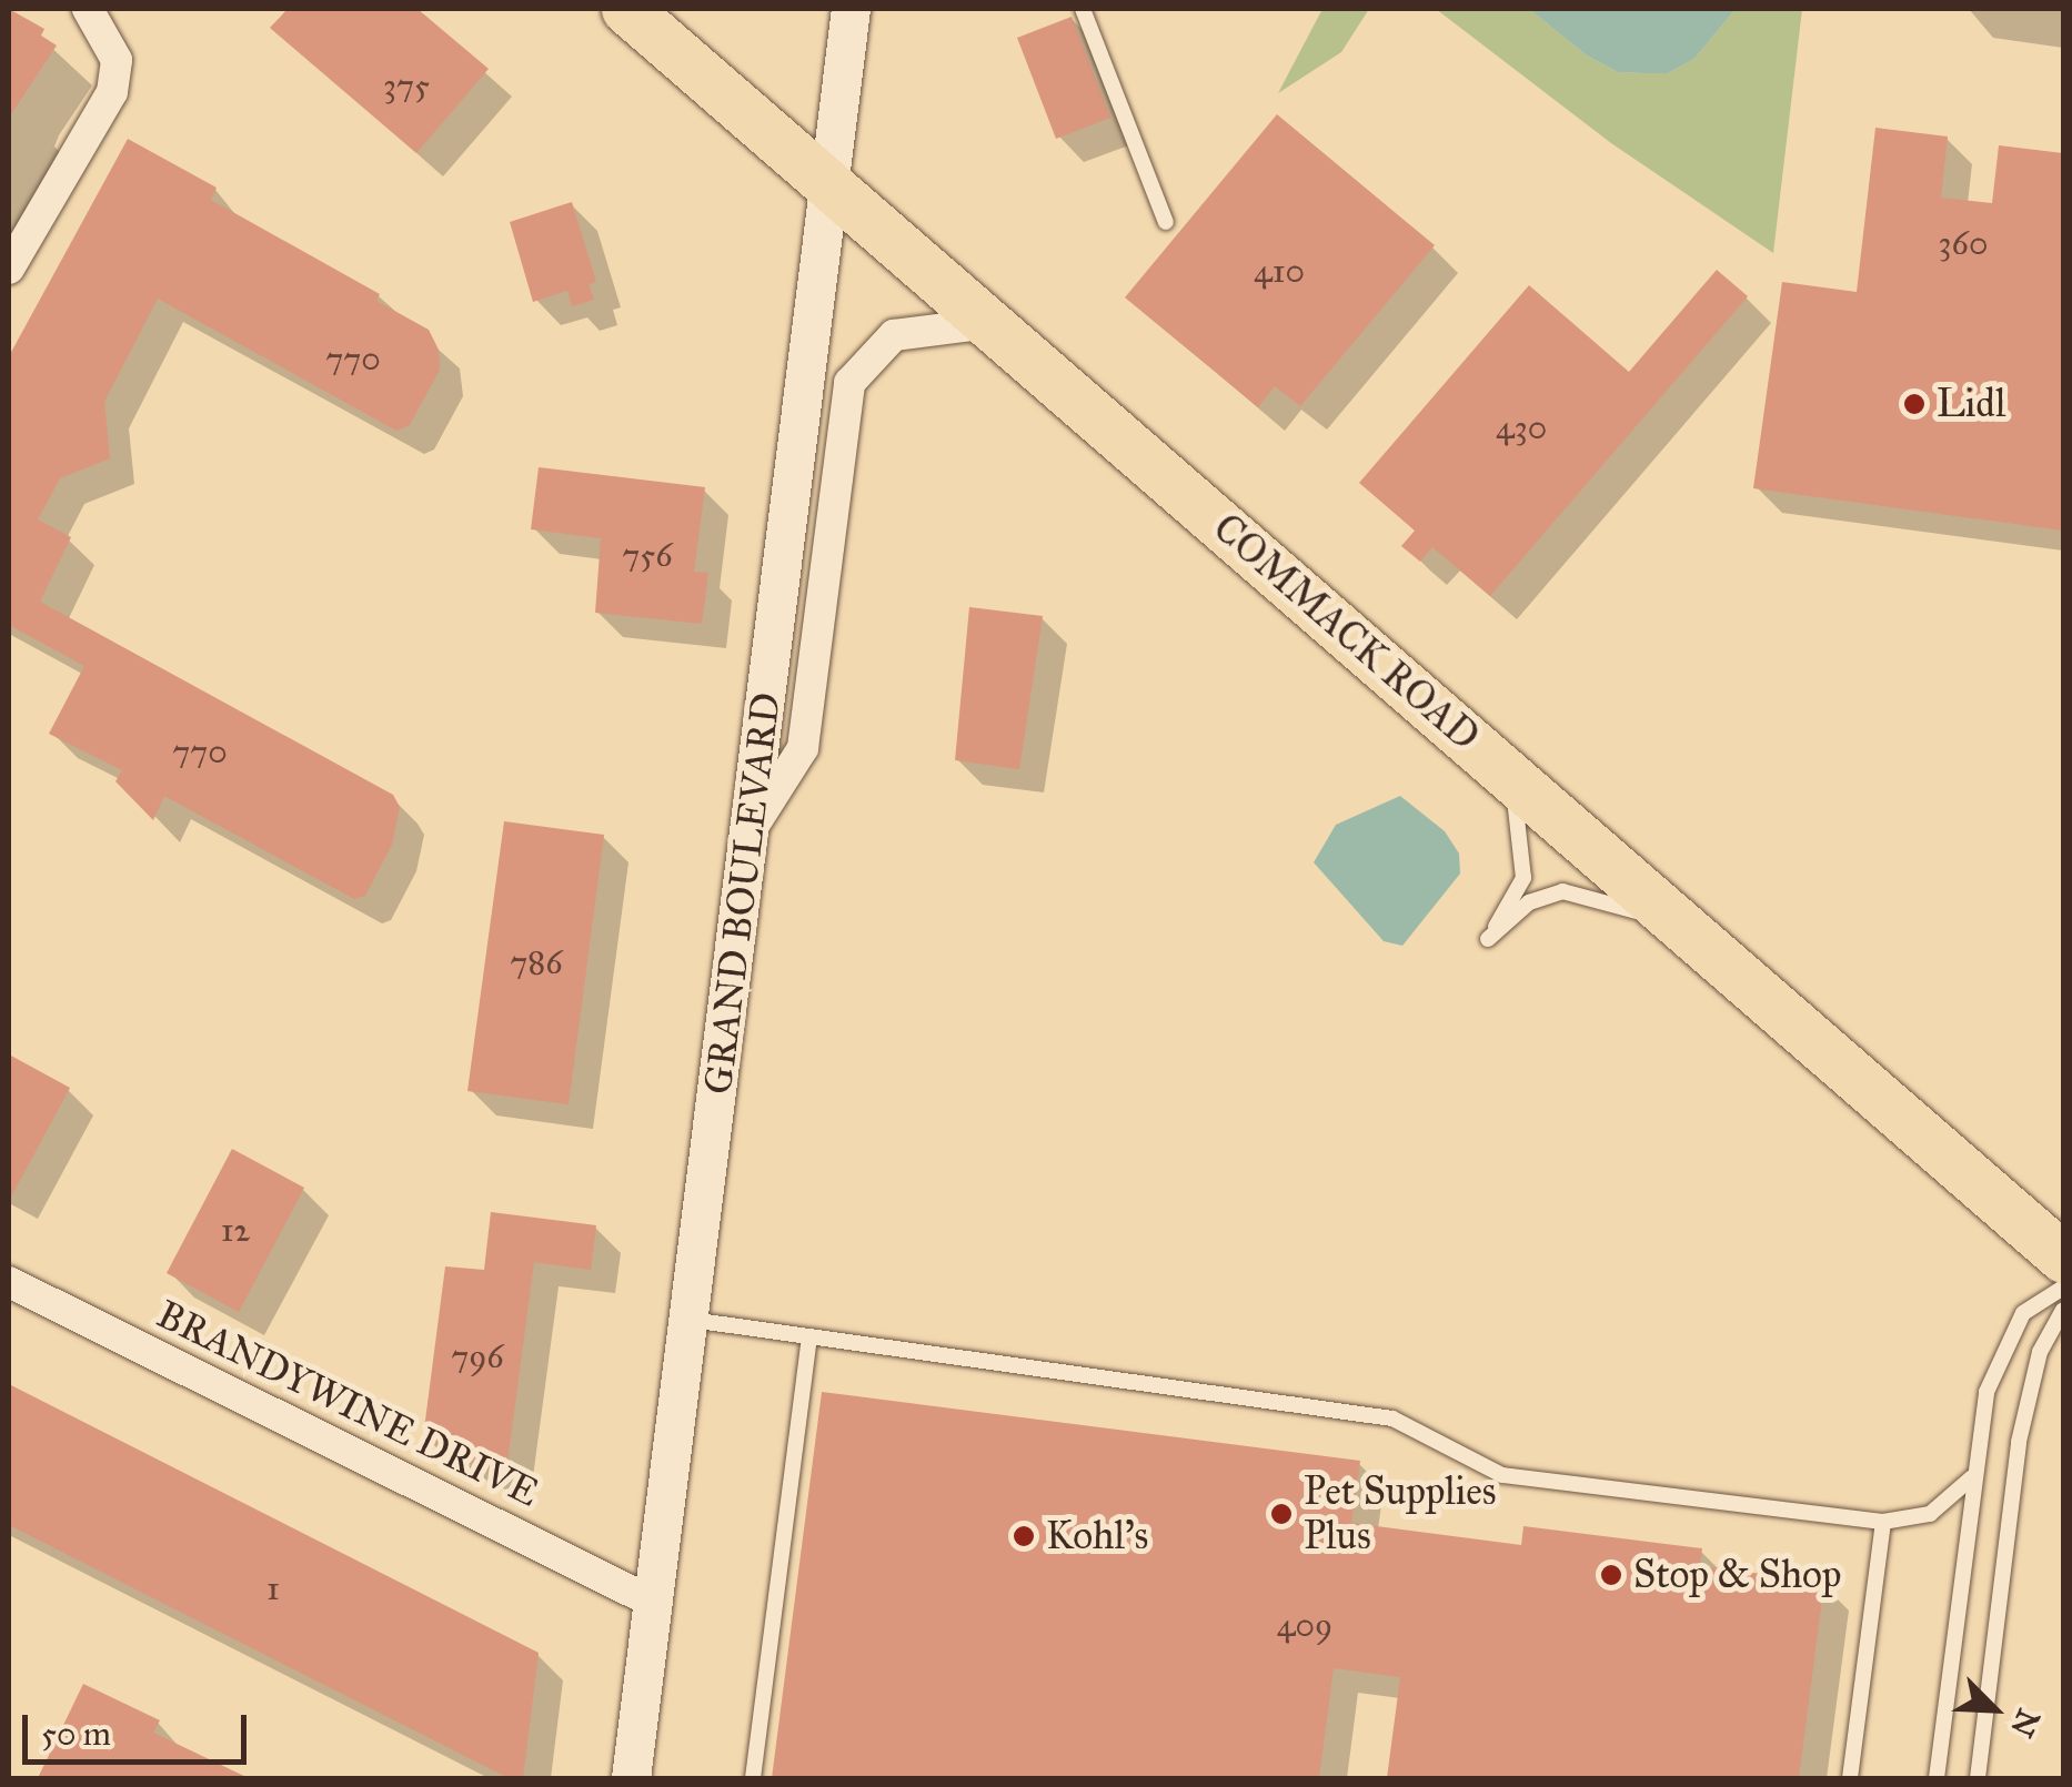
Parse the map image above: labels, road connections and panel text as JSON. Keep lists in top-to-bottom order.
{
  "streets": {
    "main road": ["COMMACK ROAD"],
    "street": ["GRAND BOULEVARD", "BRANDYWINE DRIVE"]
  },
  "crossings": [
    ["COMMACK ROAD", "GRAND BOULEVARD"],
    ["GRAND BOULEVARD", "BRANDYWINE DRIVE"]
  ],
  "places": [
    "Lidl",
    "Pet Supplies Plus",
    "Kohl's",
    "Stop & Shop"
  ],
  "house_numbers": [
    "375",
    "360",
    "410",
    "770",
    "430",
    "756",
    "770",
    "786",
    "12",
    "796",
    "1",
    "409"
  ],
  "scale_bar": "50 m",
  "north": "bottom right"
}
